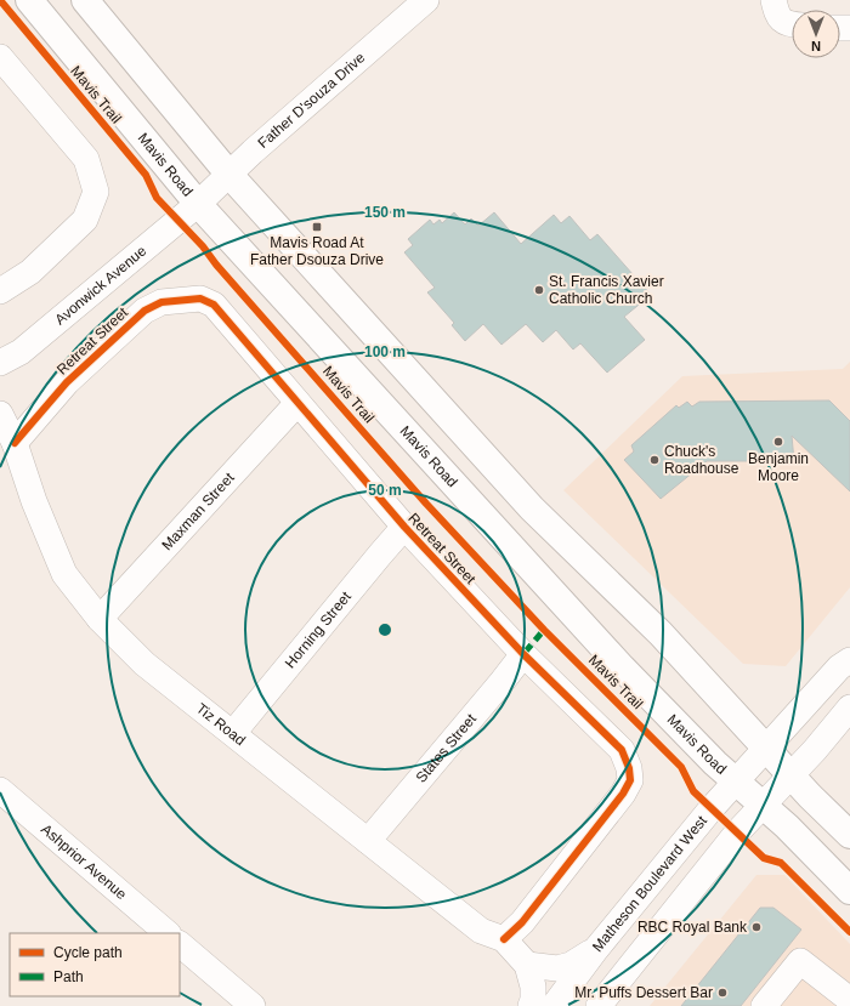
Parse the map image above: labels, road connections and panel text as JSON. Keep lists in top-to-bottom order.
{
  "streets": {
    "main road": ["Mavis Road"],
    "street": [
      "Father D'souza Drive",
      "Avonwick Avenue",
      "Retreat Street",
      "Maxman Street",
      "Horning Street",
      "Tiz Road",
      "States Street",
      "Ashprior Avenue",
      "Matheson Boulevard West"
    ],
    "cycle path": ["Mavis Trail"]
  },
  "crossings": [
    ["Father D'souza Drive", "Mavis Road"],
    ["Father D'souza Drive", "Avonwick Avenue"],
    ["Mavis Road", "Avonwick Avenue"],
    ["Mavis Road", "Matheson Boulevard West"],
    ["Retreat Street", "Maxman Street"],
    ["Retreat Street", "Horning Street"],
    ["Retreat Street", "Tiz Road"],
    ["Retreat Street", "States Street"],
    ["Maxman Street", "Tiz Road"],
    ["Horning Street", "Tiz Road"],
    ["Tiz Road", "States Street"]
  ],
  "places": {
    "transit": ["Mavis Road At Father Dsouza Drive"],
    "other": [
      "St. Francis Xavier Catholic Church",
      "Benjamin Moore",
      "Chuck's Roadhouse",
      "RBC Royal Bank",
      "Mr. Puffs Dessert Bar"
    ]
  },
  "legend": ["Cycle path", "Path"],
  "north": "bottom",
  "rings": ["150 m", "100 m", "50 m"]
}
